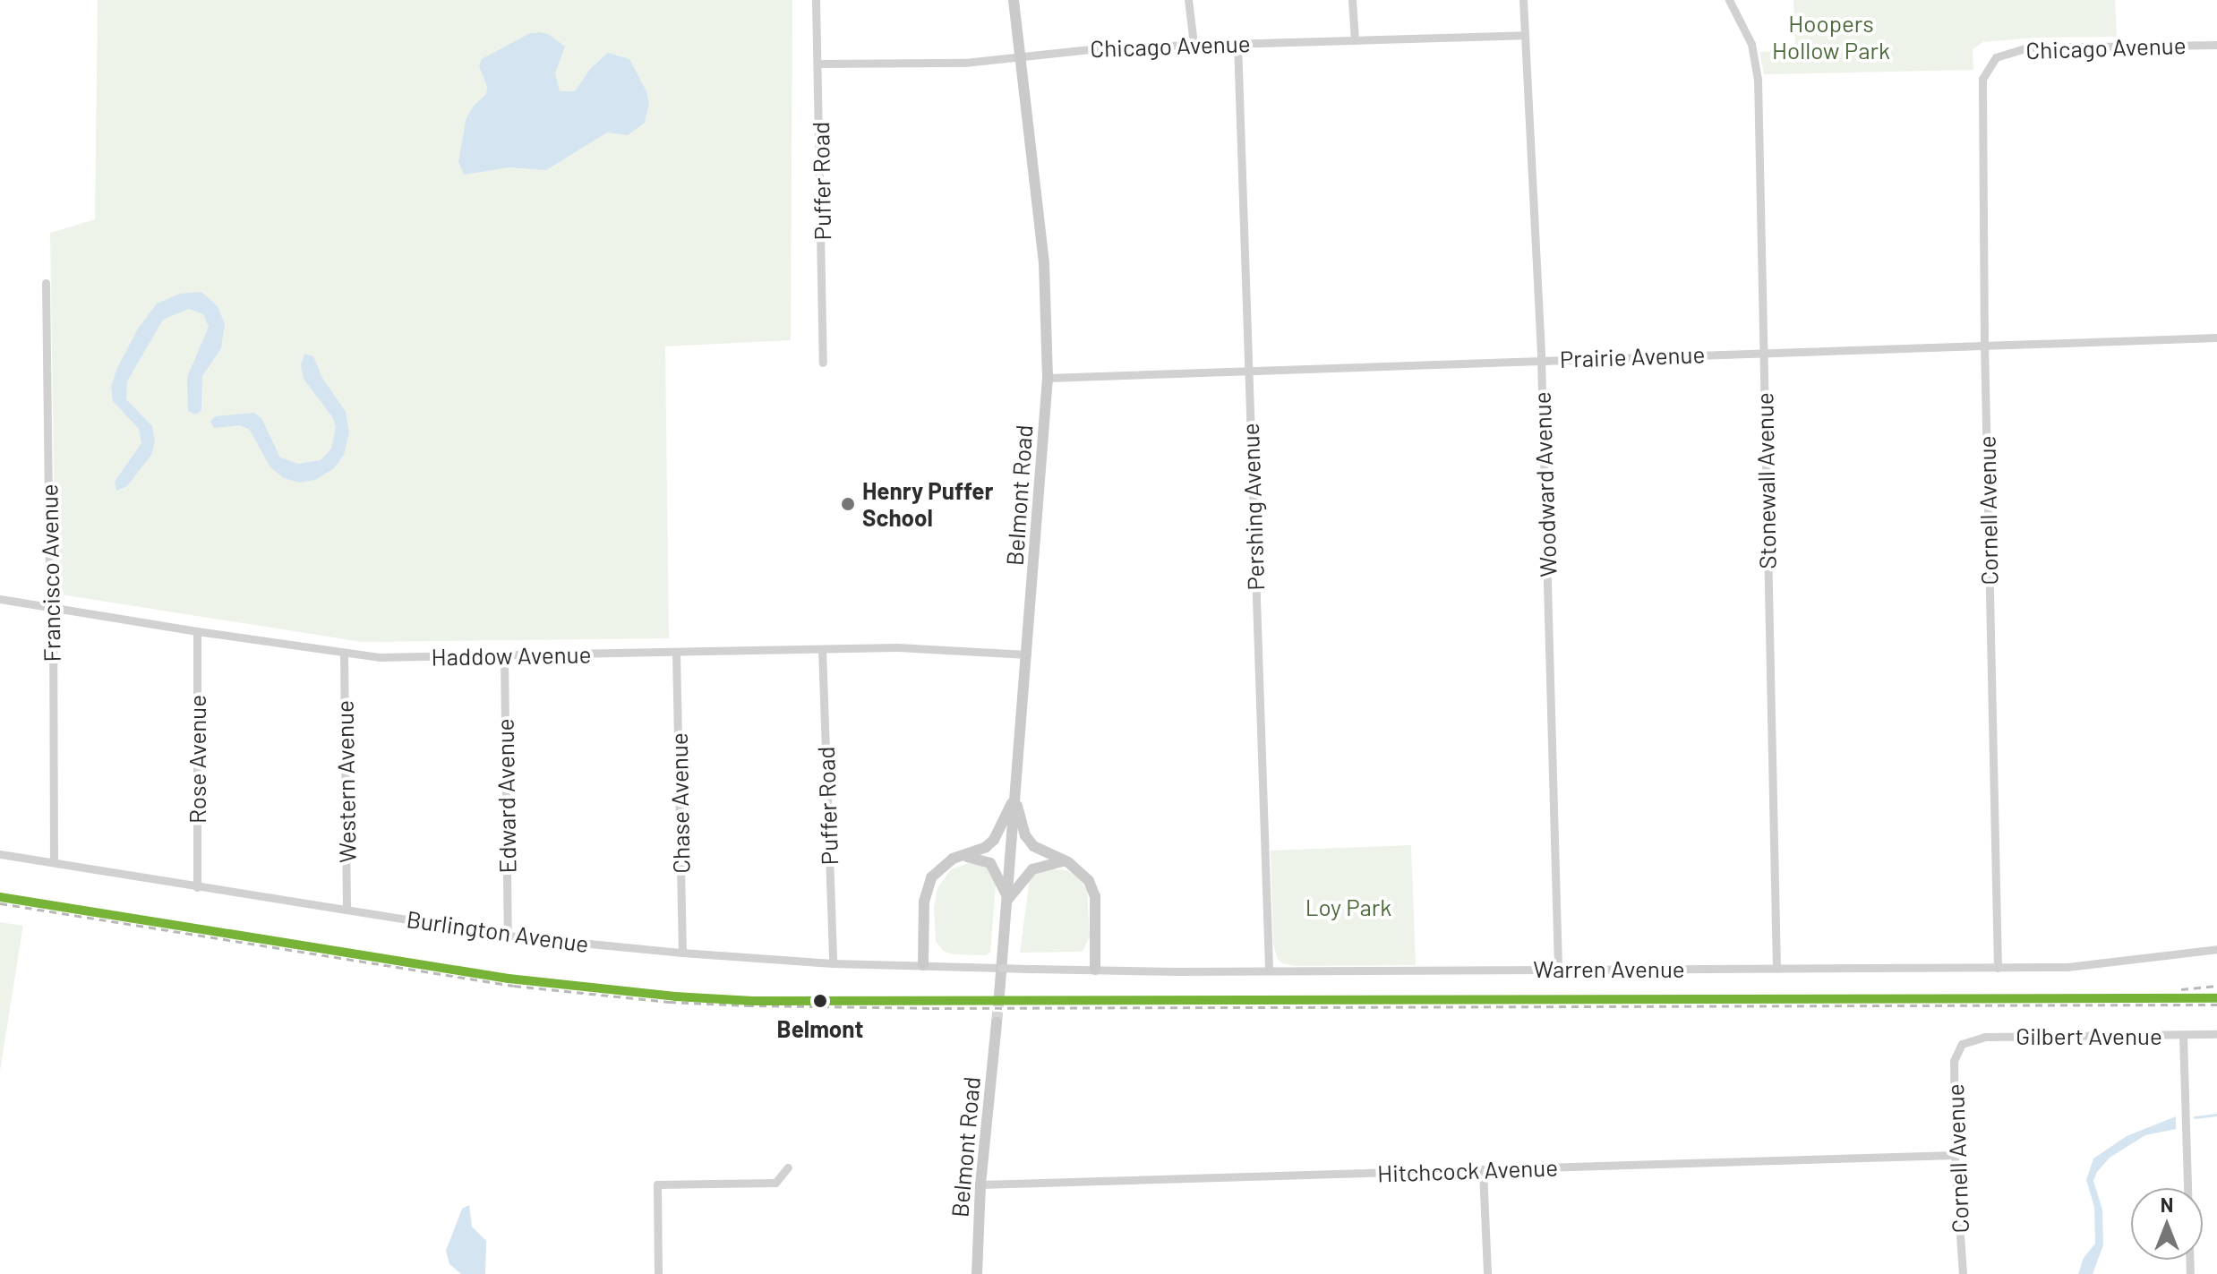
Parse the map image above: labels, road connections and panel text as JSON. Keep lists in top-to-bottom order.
{
  "streets": {
    "main road": ["Belmont Road"],
    "street": [
      "Chicago Avenue",
      "Puffer Road",
      "Prairie Avenue",
      "Stonewall Avenue",
      "Woodward Avenue",
      "Pershing Avenue",
      "Cornell Avenue",
      "Francisco Avenue",
      "Haddow Avenue",
      "Rose Avenue",
      "Western Avenue",
      "Edward Avenue",
      "Chase Avenue",
      "Burlington Avenue",
      "Warren Avenue",
      "Gilbert Avenue",
      "Hitchcock Avenue"
    ]
  },
  "crossings": [
    ["Chicago Avenue", "Puffer Road"],
    ["Chicago Avenue", "Woodward Avenue"],
    ["Chicago Avenue", "Belmont Road"],
    ["Chicago Avenue", "Pershing Avenue"],
    ["Chicago Avenue", "Cornell Avenue"],
    ["Puffer Road", "Haddow Avenue"],
    ["Puffer Road", "Burlington Avenue"],
    ["Prairie Avenue", "Stonewall Avenue"],
    ["Prairie Avenue", "Woodward Avenue"],
    ["Prairie Avenue", "Belmont Road"],
    ["Prairie Avenue", "Pershing Avenue"],
    ["Prairie Avenue", "Cornell Avenue"],
    ["Stonewall Avenue", "Warren Avenue"],
    ["Woodward Avenue", "Warren Avenue"],
    ["Belmont Road", "Haddow Avenue"],
    ["Belmont Road", "Hitchcock Avenue"],
    ["Pershing Avenue", "Warren Avenue"],
    ["Cornell Avenue", "Warren Avenue"],
    ["Cornell Avenue", "Gilbert Avenue"],
    ["Cornell Avenue", "Hitchcock Avenue"],
    ["Francisco Avenue", "Haddow Avenue"],
    ["Francisco Avenue", "Burlington Avenue"],
    ["Haddow Avenue", "Rose Avenue"],
    ["Haddow Avenue", "Western Avenue"],
    ["Haddow Avenue", "Edward Avenue"],
    ["Haddow Avenue", "Chase Avenue"],
    ["Rose Avenue", "Burlington Avenue"],
    ["Western Avenue", "Burlington Avenue"],
    ["Edward Avenue", "Burlington Avenue"],
    ["Chase Avenue", "Burlington Avenue"],
    ["Burlington Avenue", "Warren Avenue"]
  ],
  "parks": ["Hoopers Hollow Park", "Loy Park"],
  "places": ["Henry Puffer School", "Belmont"],
  "north": "top"
}
